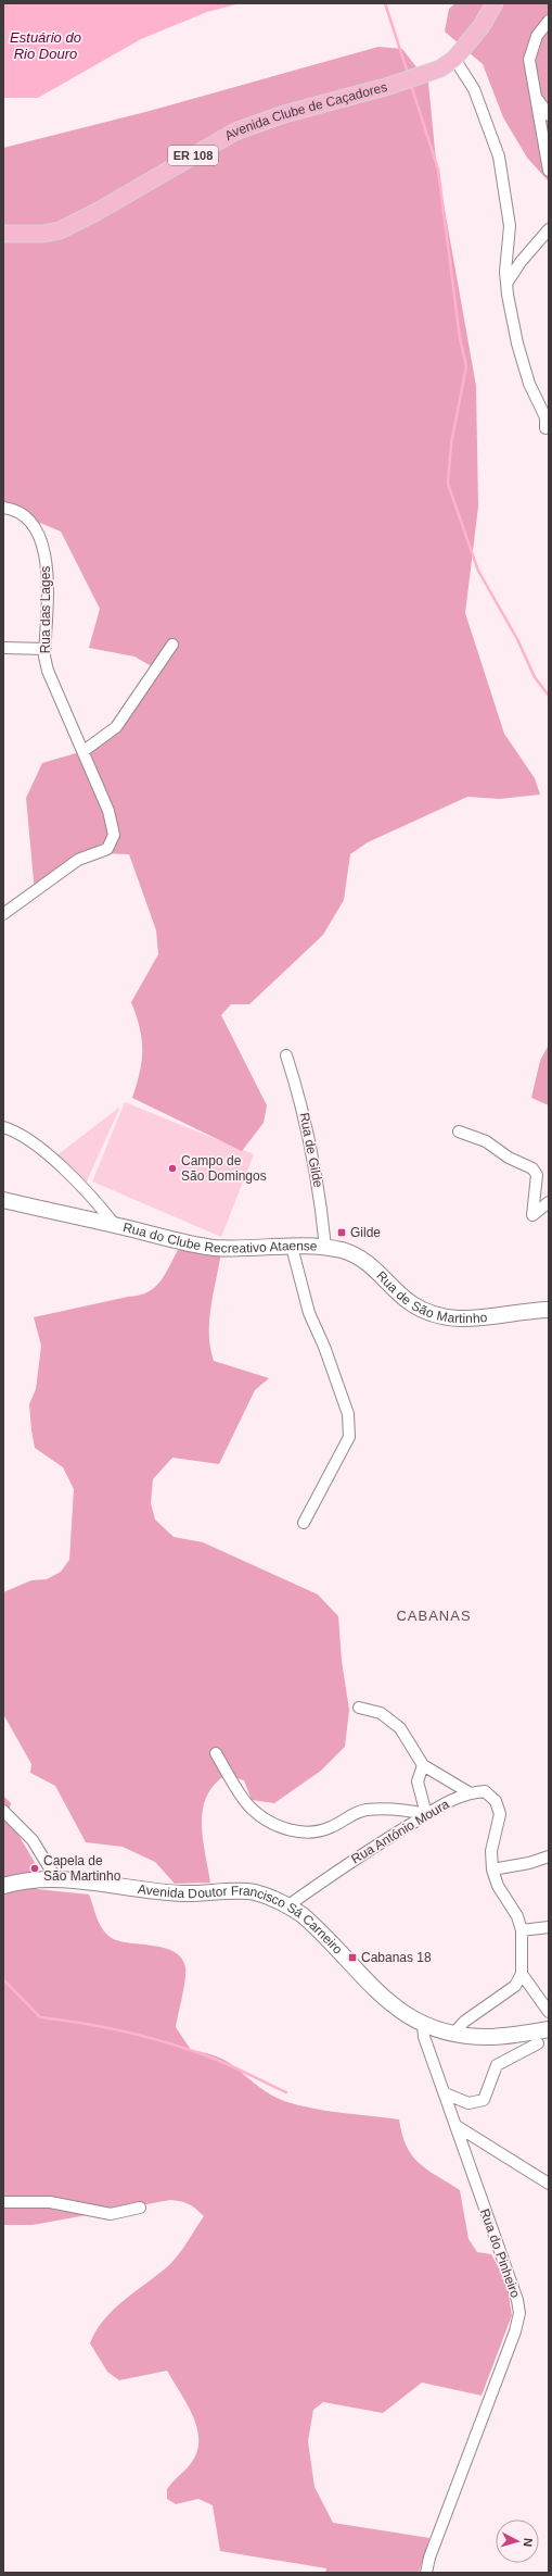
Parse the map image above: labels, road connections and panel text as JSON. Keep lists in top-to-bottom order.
{
  "streets": {
    "main road": ["Avenida Clube de Caçadores", "ER 108"],
    "street": [
      "Rua das Lages",
      "Rua de Gilde",
      "Rua do Clube Recreativo Ataense",
      "Rua de São Martinho",
      "Rua António Moura",
      "Avenida Doutor Francisco Sá Carneiro",
      "Rua do Pinheiro"
    ]
  },
  "crossings": [
    ["Rua de Gilde", "Rua do Clube Recreativo Ataense"],
    ["Rua de Gilde", "Rua de São Martinho"],
    ["Rua do Clube Recreativo Ataense", "Rua de São Martinho"],
    ["Rua António Moura", "Avenida Doutor Francisco Sá Carneiro"],
    ["Avenida Doutor Francisco Sá Carneiro", "Rua do Pinheiro"]
  ],
  "districts": ["CABANAS"],
  "water": ["Estuário do Rio Douro"],
  "places": {
    "other": ["Campo de São Domingos", "Capela de São Martinho"],
    "transit": ["Gilde", "Cabanas 18"]
  },
  "north": "right"
}
